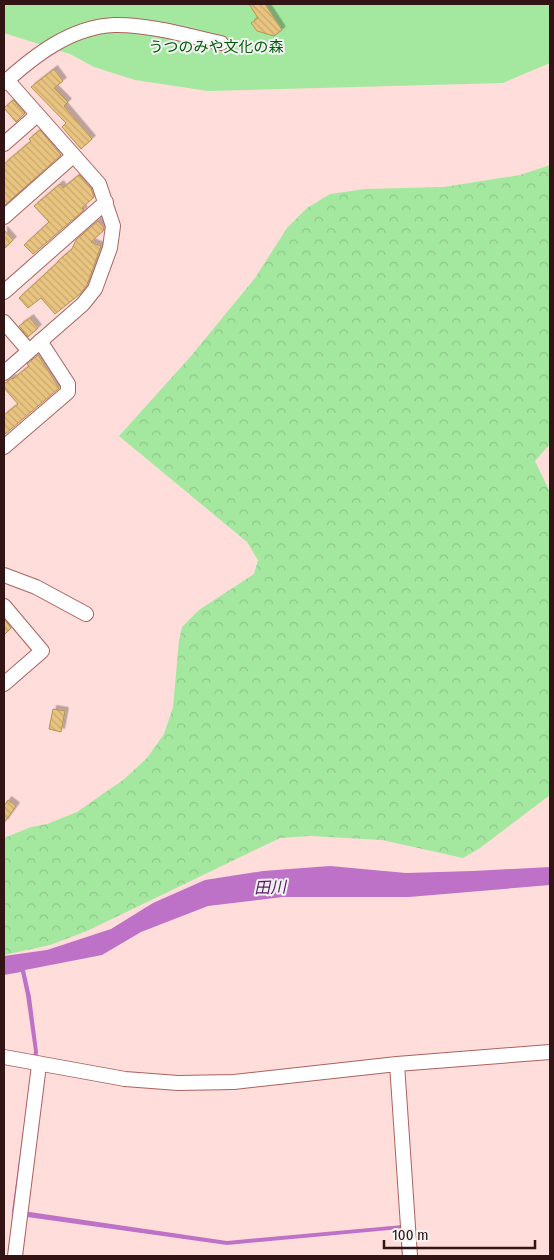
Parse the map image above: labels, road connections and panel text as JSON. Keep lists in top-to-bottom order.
{
  "water": ["田川"],
  "parks": ["うつのみや文化の森"],
  "scale_bar": "100 m"
}
